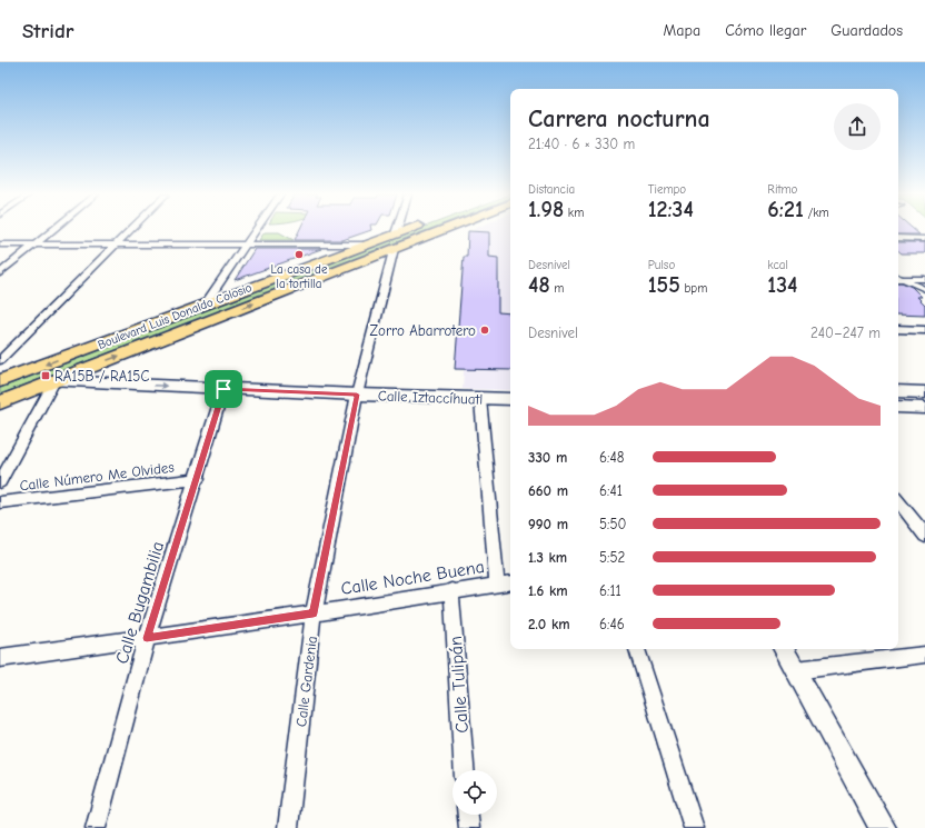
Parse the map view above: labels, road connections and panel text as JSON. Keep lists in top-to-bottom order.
{
  "streets": {
    "main road": ["Boulevard Luis Donaldo Colosio", "Calle Iztaccíhuatl"],
    "street": [
      "Calle Número Me Olvides",
      "Calle Noche Buena",
      "Calle Bugambilia",
      "Calle Gardenia",
      "Calle Tulipán"
    ]
  },
  "crossings": [
    ["Boulevard Luis Donaldo Colosio", "Calle Iztaccíhuatl"],
    ["Boulevard Luis Donaldo Colosio", "Calle Gardenia"],
    ["Calle Iztaccíhuatl", "Calle Bugambilia"],
    ["Calle Iztaccíhuatl", "Calle Gardenia"],
    ["Calle Número Me Olvides", "Calle Bugambilia"],
    ["Calle Noche Buena", "Calle Bugambilia"],
    ["Calle Noche Buena", "Calle Gardenia"],
    ["Calle Noche Buena", "Calle Tulipán"]
  ],
  "one_way": ["Calle Iztaccíhuatl"],
  "places": {
    "other": ["La casa de la tortilla", "Zorro Abarrotero"],
    "transit": ["RA15B / RA15C"]
  },
  "page": {
    "header": "Stridr",
    "nav": ["Mapa", "Cómo llegar", "Guardados"],
    "heading": ["Carrera nocturna", "21:40 · 6 × 330 m"],
    "stats": [
      ["Distancia", "1.98 km"],
      ["Tiempo", "12:34"],
      ["Ritmo", "6:21 /km"],
      ["Desnivel", "48 m"],
      ["Pulso", "155 bpm"],
      ["kcal", "134"]
    ],
    "chart": ["Desnivel", "240–247 m"],
    "list": [
      {
        "name": "330 m",
        "note": "6:48"
      },
      {
        "name": "660 m",
        "note": "6:41"
      },
      {
        "name": "990 m",
        "note": "5:50"
      },
      {
        "name": "1.3 km",
        "note": "5:52"
      },
      {
        "name": "1.6 km",
        "note": "6:11"
      },
      {
        "name": "2.0 km",
        "note": "6:46"
      }
    ]
  }
}
